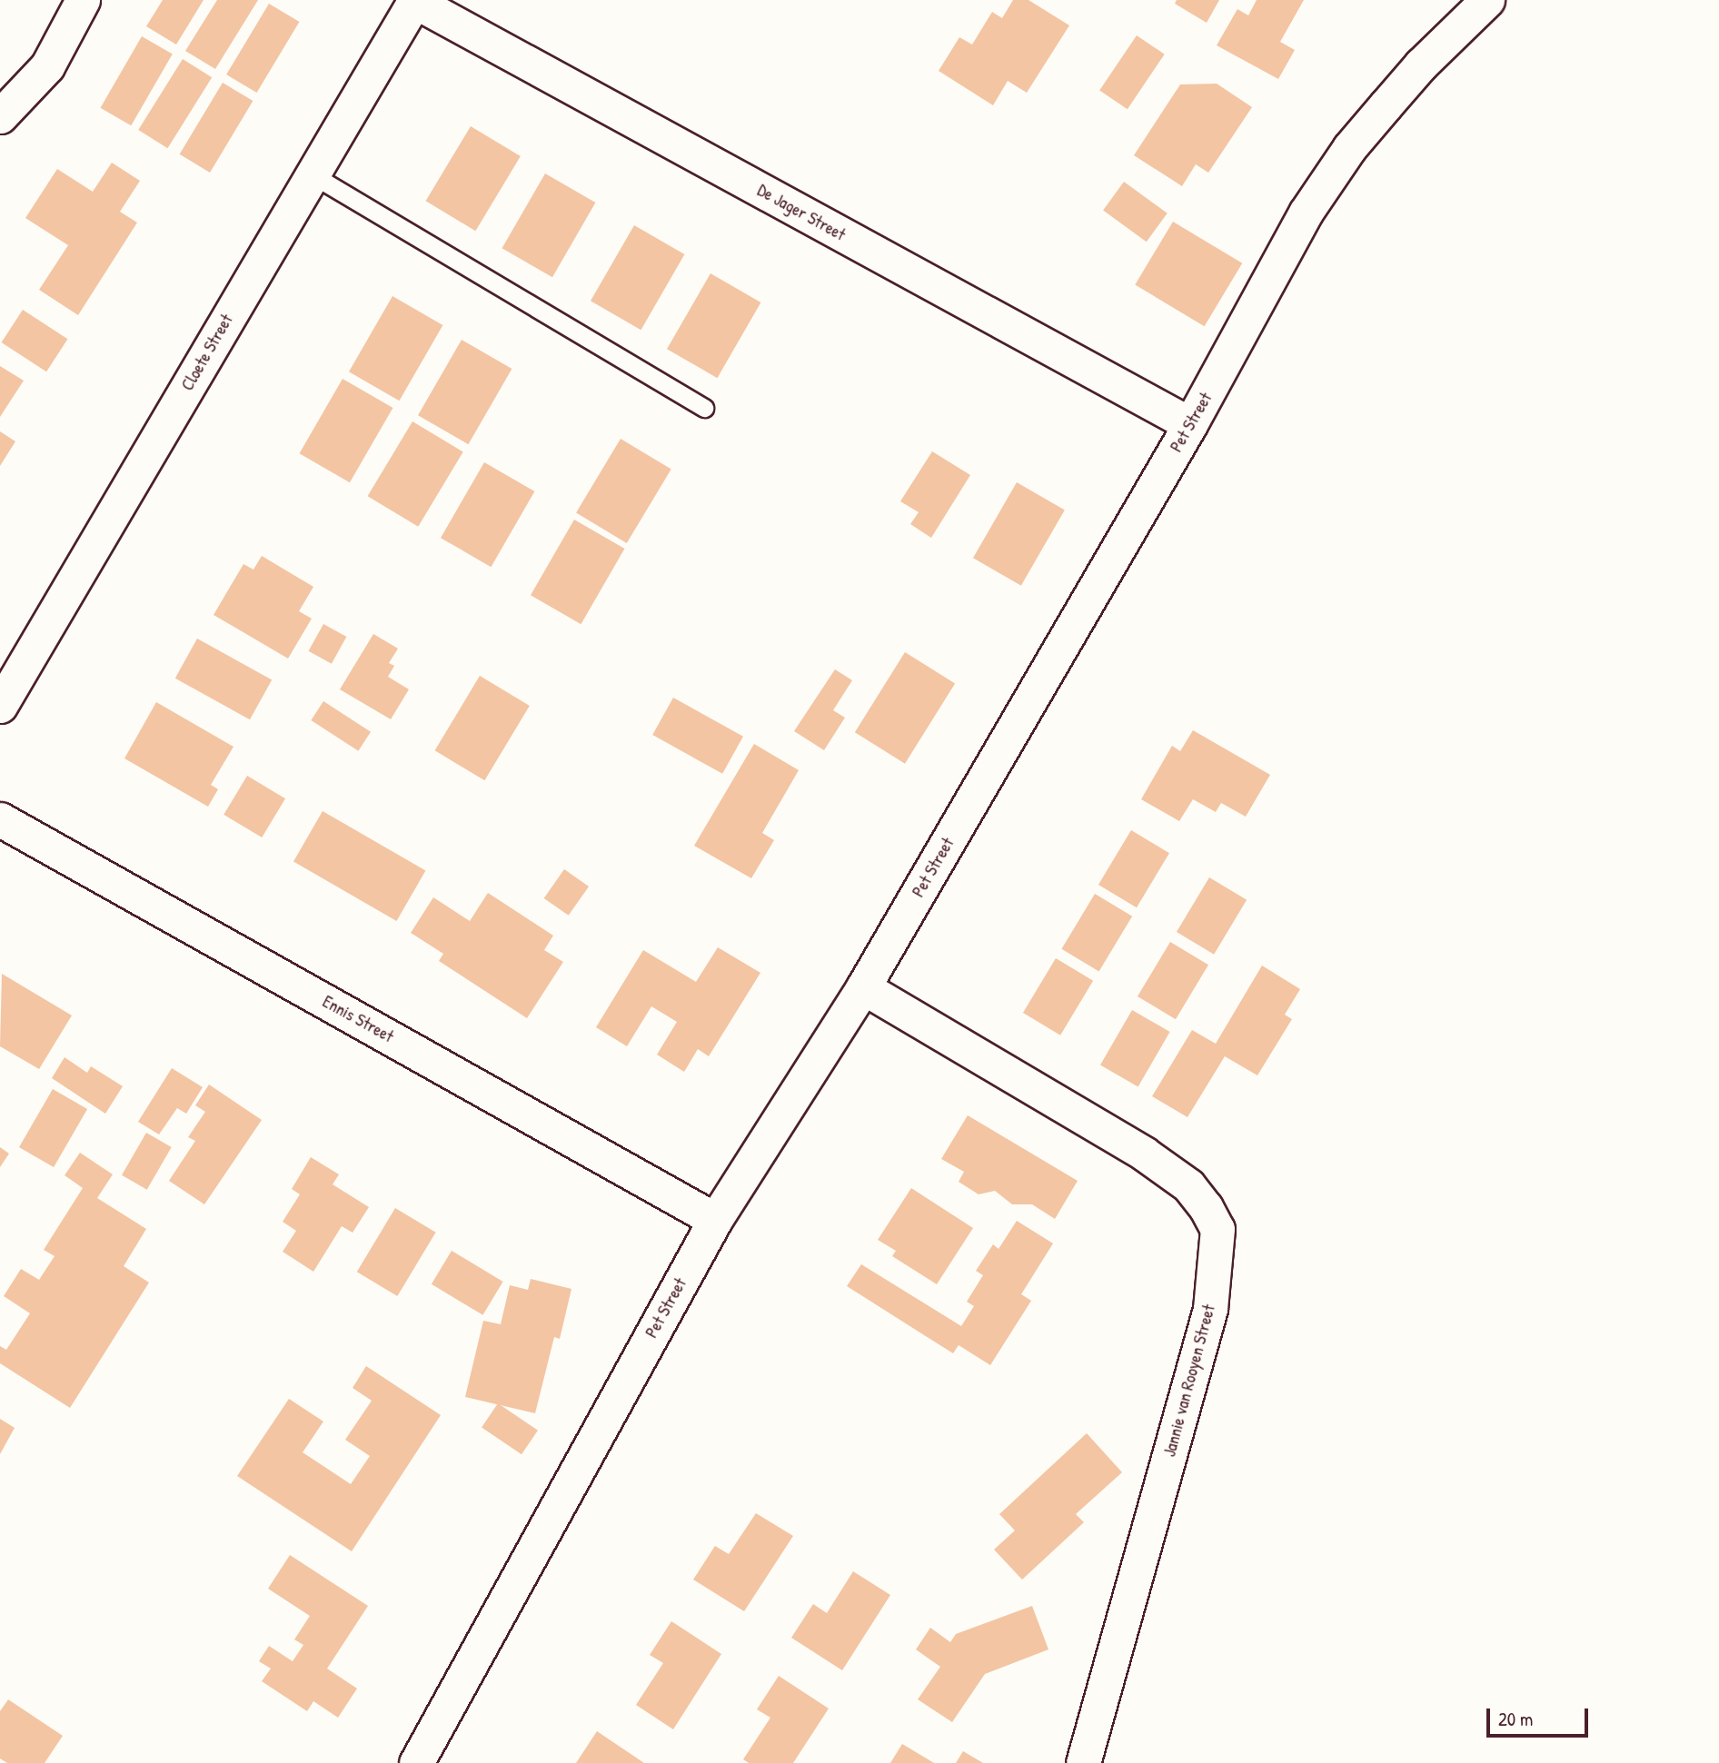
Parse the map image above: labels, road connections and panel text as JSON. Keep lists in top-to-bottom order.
{
  "streets": {
    "street": [
      "De Jager Street",
      "Cloete Street",
      "Pet Street",
      "Ennis Street",
      "Jannie van Rooyen Street"
    ]
  },
  "crossings": [
    ["De Jager Street", "Cloete Street"],
    ["De Jager Street", "Pet Street"],
    ["Pet Street", "Ennis Street"],
    ["Pet Street", "Jannie van Rooyen Street"]
  ],
  "scale_bar": "20 m"
}
